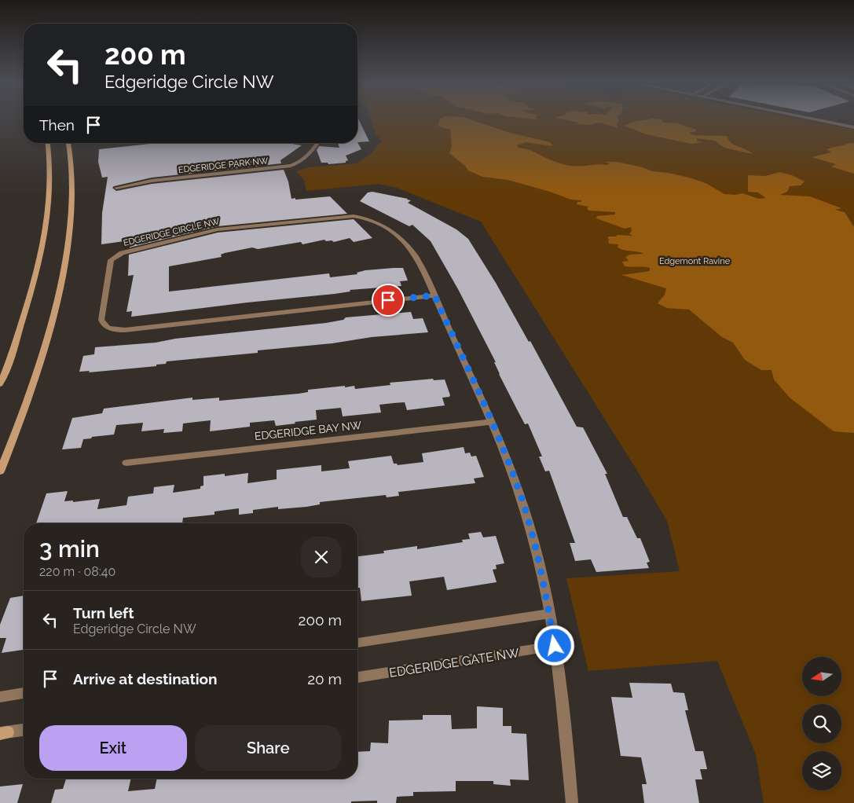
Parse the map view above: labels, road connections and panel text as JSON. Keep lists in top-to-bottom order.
{
  "streets": {
    "street": [
      "EDGERIDGE PARK NW",
      "EDGERIDGE CIRCLE NW",
      "EDGERIDGE BAY NW",
      "EDGERIDGE GATE NW"
    ]
  },
  "crossings": [
    ["EDGERIDGE CIRCLE NW", "EDGERIDGE BAY NW"],
    ["EDGERIDGE CIRCLE NW", "EDGERIDGE GATE NW"]
  ],
  "parks": ["Edgemont Ravine"],
  "north": "left",
  "page": {
    "turn": ["200 m", "Edgeridge Circle NW"],
    "then": "Then",
    "heading": ["3 min", "220 m · 08:40"],
    "list": [
      {
        "name": "Turn left",
        "note": "Edgeridge Circle NW",
        "value": "200 m"
      },
      {
        "name": "Arrive at destination",
        "value": "20 m"
      }
    ],
    "buttons": ["Exit", "Share"]
  }
}
